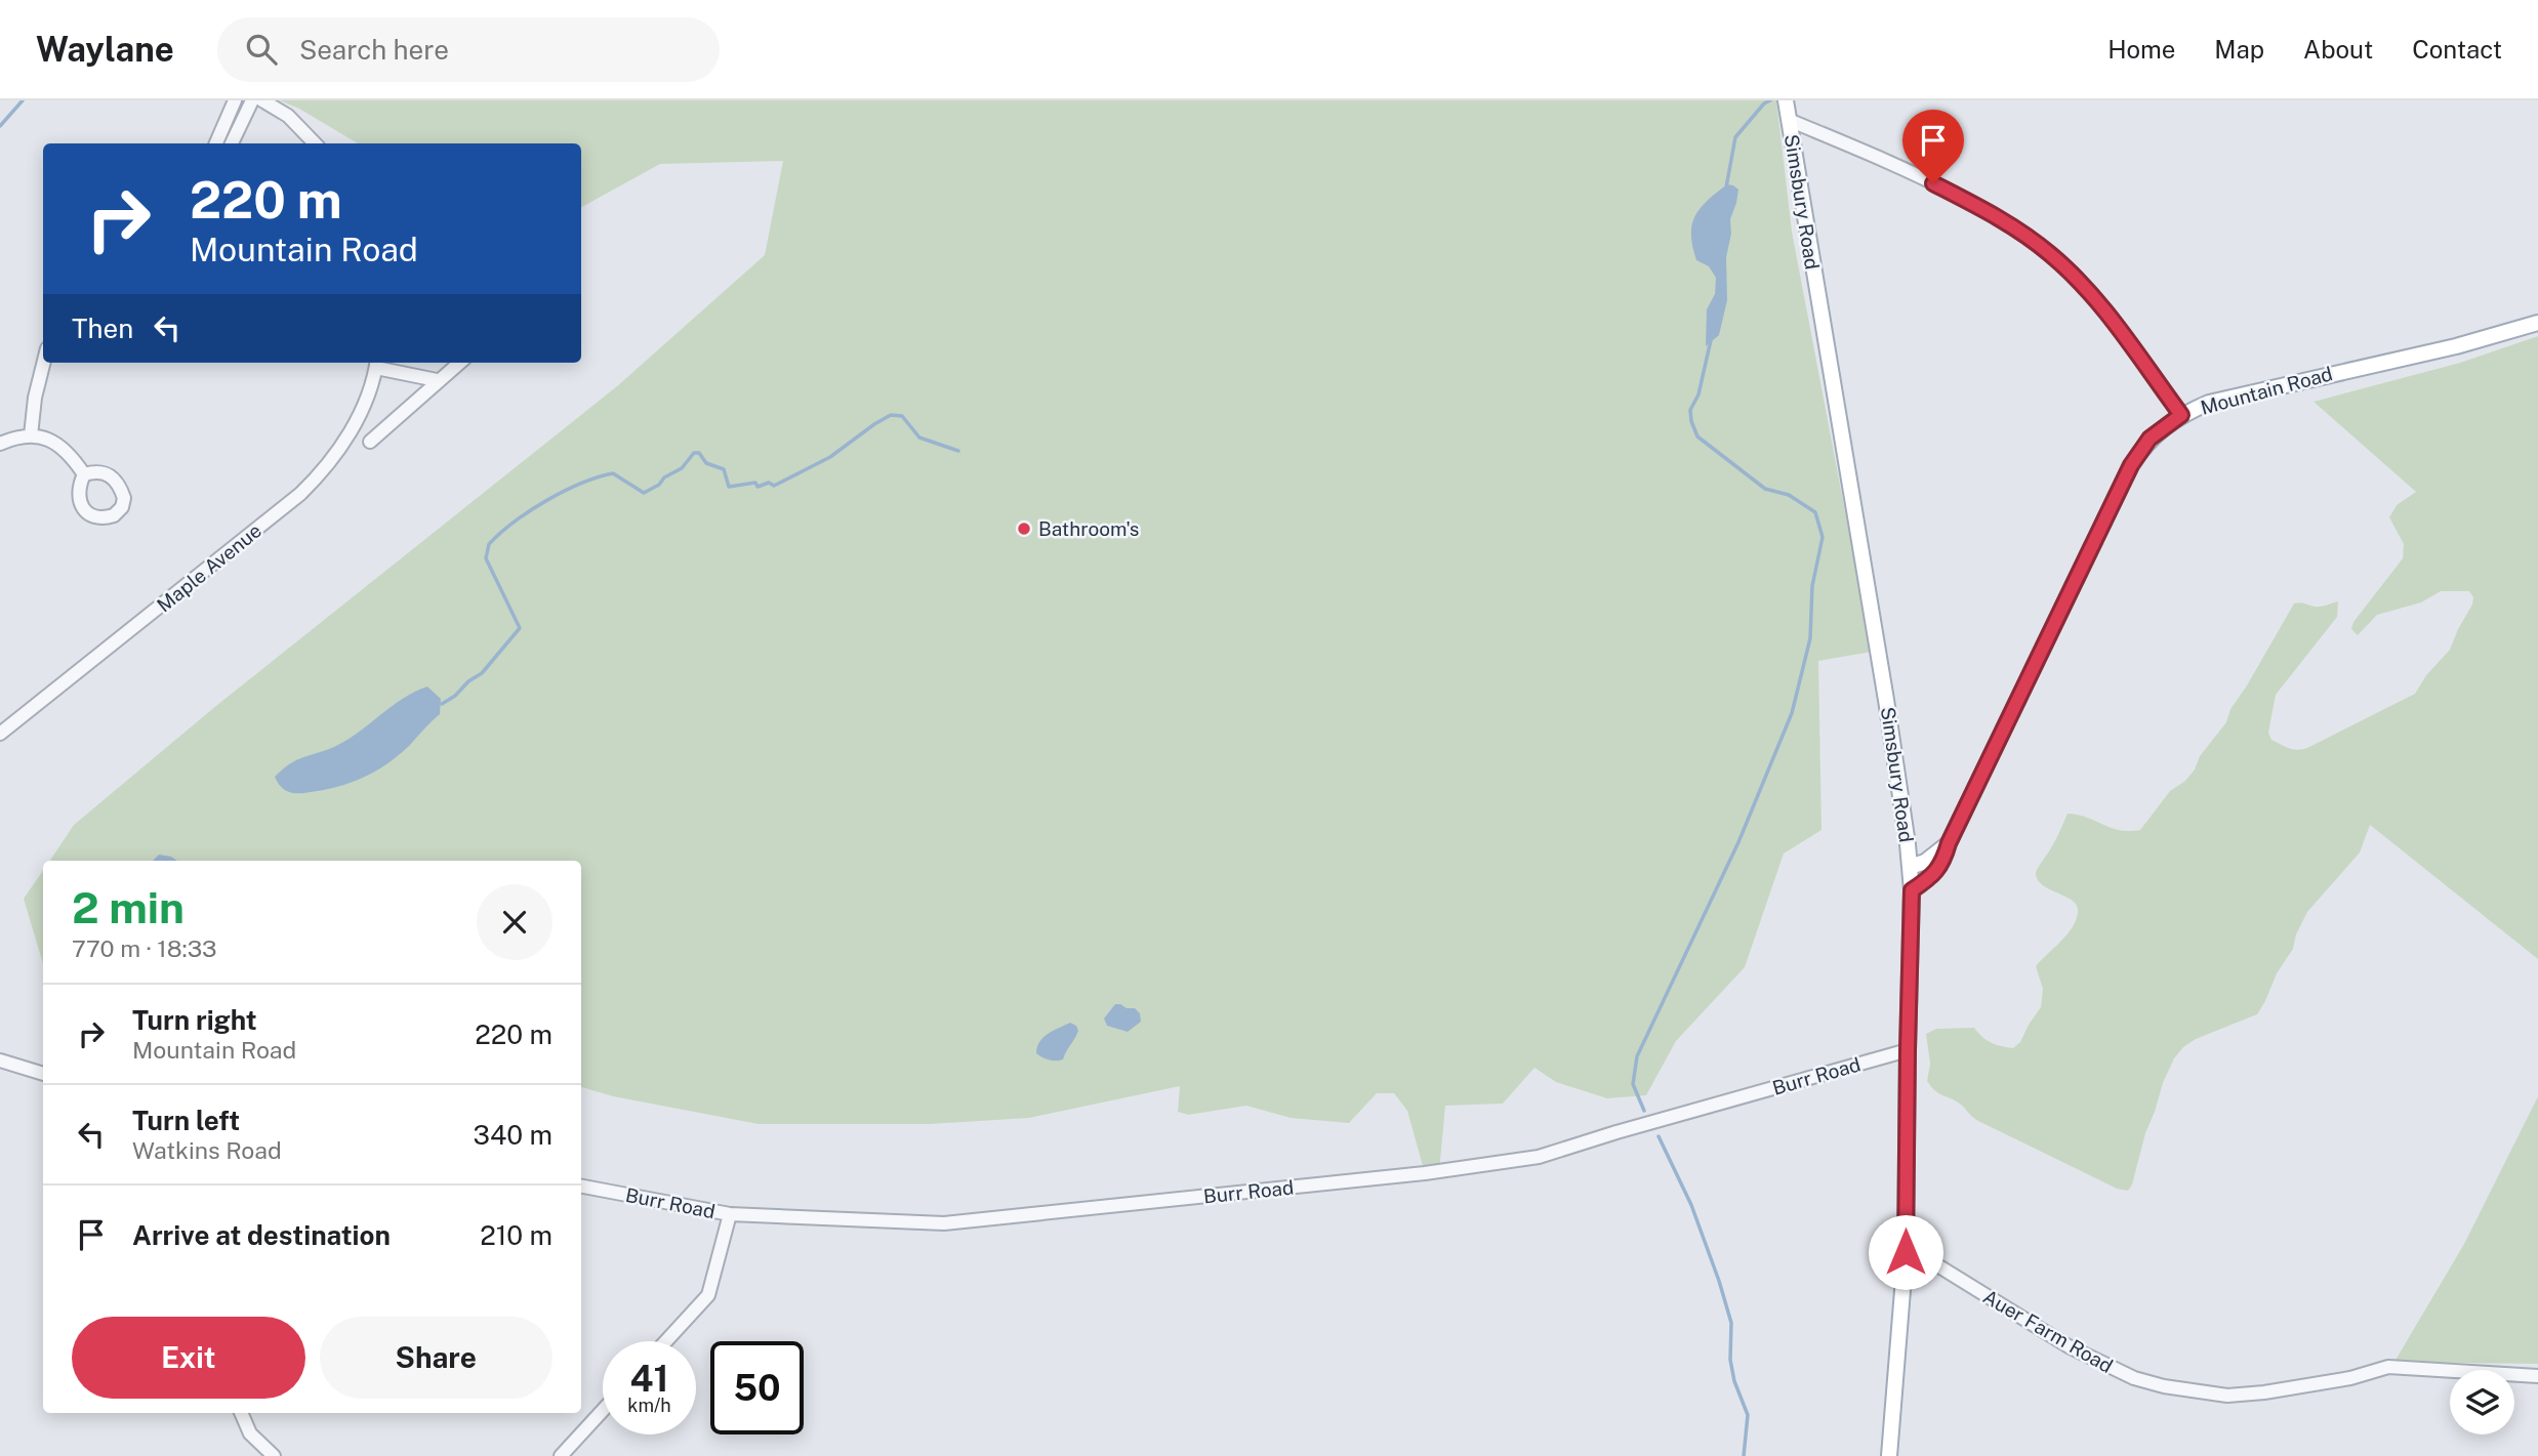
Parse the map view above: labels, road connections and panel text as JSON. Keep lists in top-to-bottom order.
{
  "streets": {
    "main road": ["Simsbury Road", "Mountain Road"],
    "street": ["Maple Avenue", "Burr Road", "Auer Farm Road"]
  },
  "crossings": [
    ["Simsbury Road", "Mountain Road"],
    ["Simsbury Road", "Burr Road"],
    ["Simsbury Road", "Auer Farm Road"]
  ],
  "places": ["Bathroom's"],
  "page": {
    "header": "Waylane",
    "search": "Search here",
    "nav": [
      "Home",
      "Map",
      "About",
      "Contact"
    ],
    "turn": ["220 m", "Mountain Road"],
    "then": "Then",
    "heading": ["2 min", "770 m · 18:33"],
    "list": [
      {
        "name": "Turn right",
        "note": "Mountain Road",
        "value": "220 m"
      },
      {
        "name": "Turn left",
        "note": "Watkins Road",
        "value": "340 m"
      },
      {
        "name": "Arrive at destination",
        "value": "210 m"
      }
    ],
    "buttons": ["Exit", "Share"],
    "speed": "41 km/h",
    "limit": "50"
  }
}
